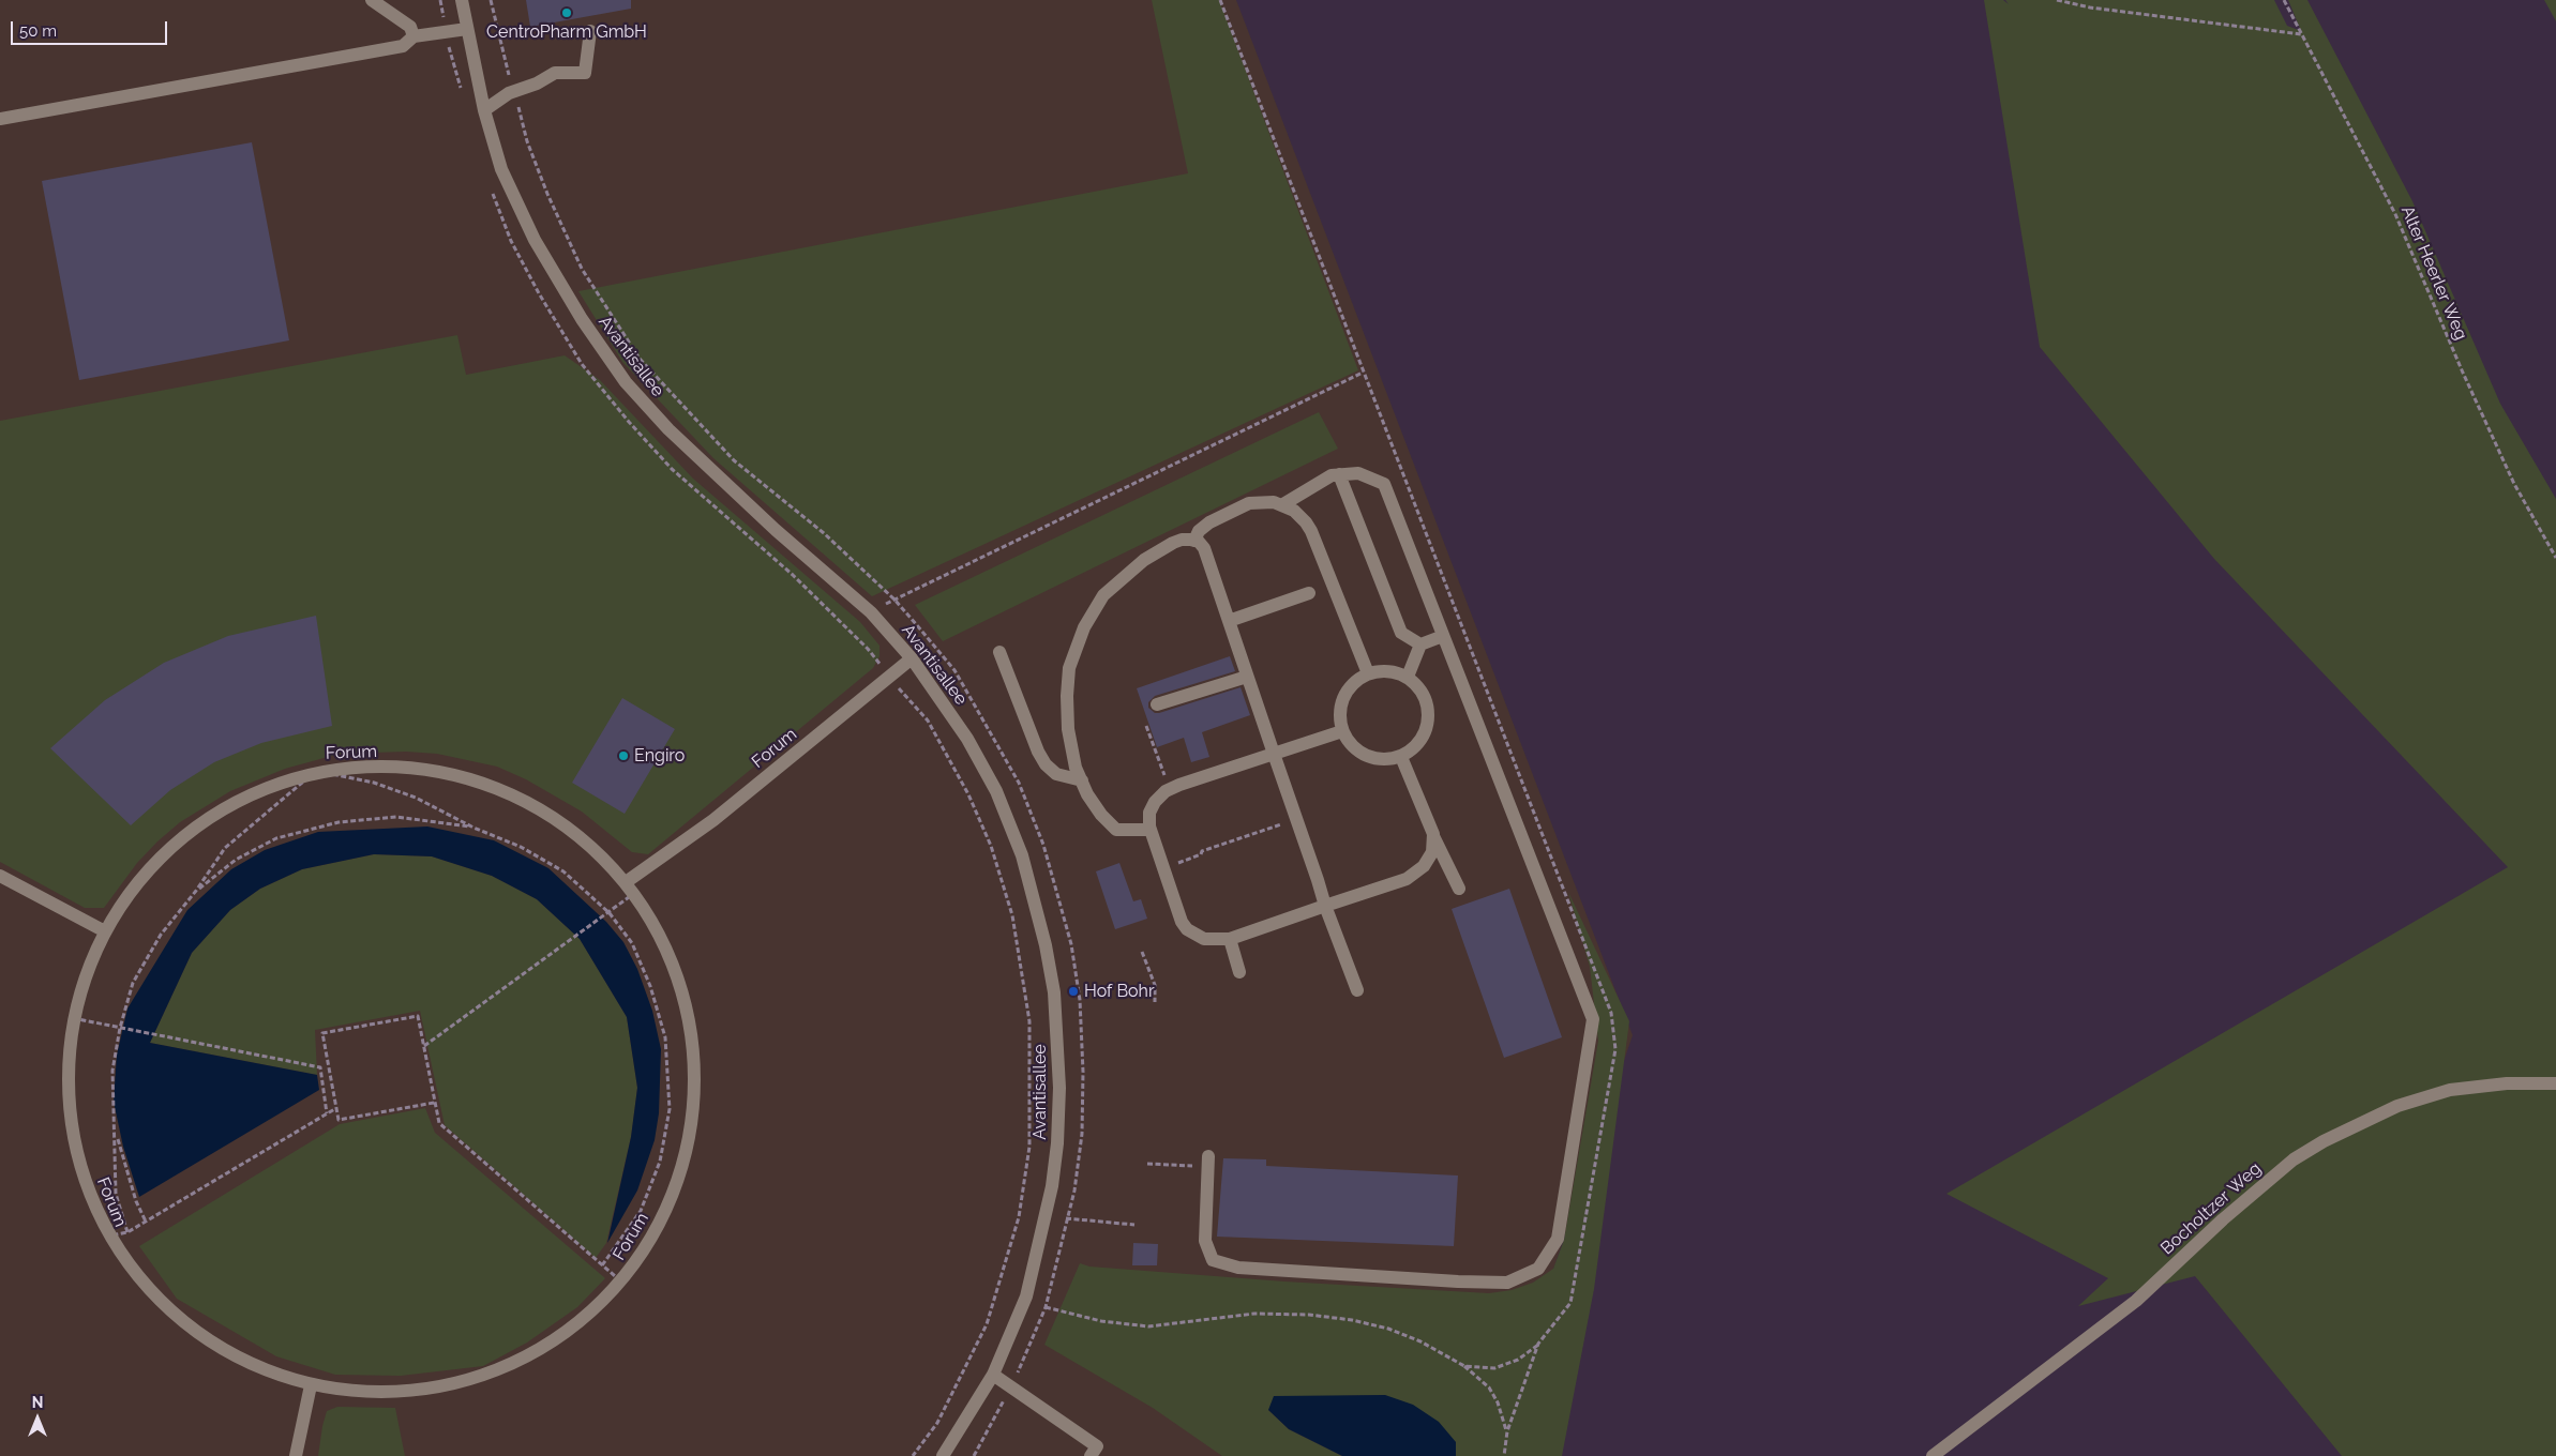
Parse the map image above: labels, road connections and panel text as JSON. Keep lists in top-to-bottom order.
{
  "streets": {
    "street": ["Avantisallee", "Forum", "Bocholtzer Weg"],
    "path": ["Alter Heerler Weg"]
  },
  "crossings": [
    ["Avantisallee", "Forum"]
  ],
  "places": ["CentroPharm GmbH", "Engiro", "Hof Bohr"],
  "scale_bar": "50 m",
  "north": "top"
}
